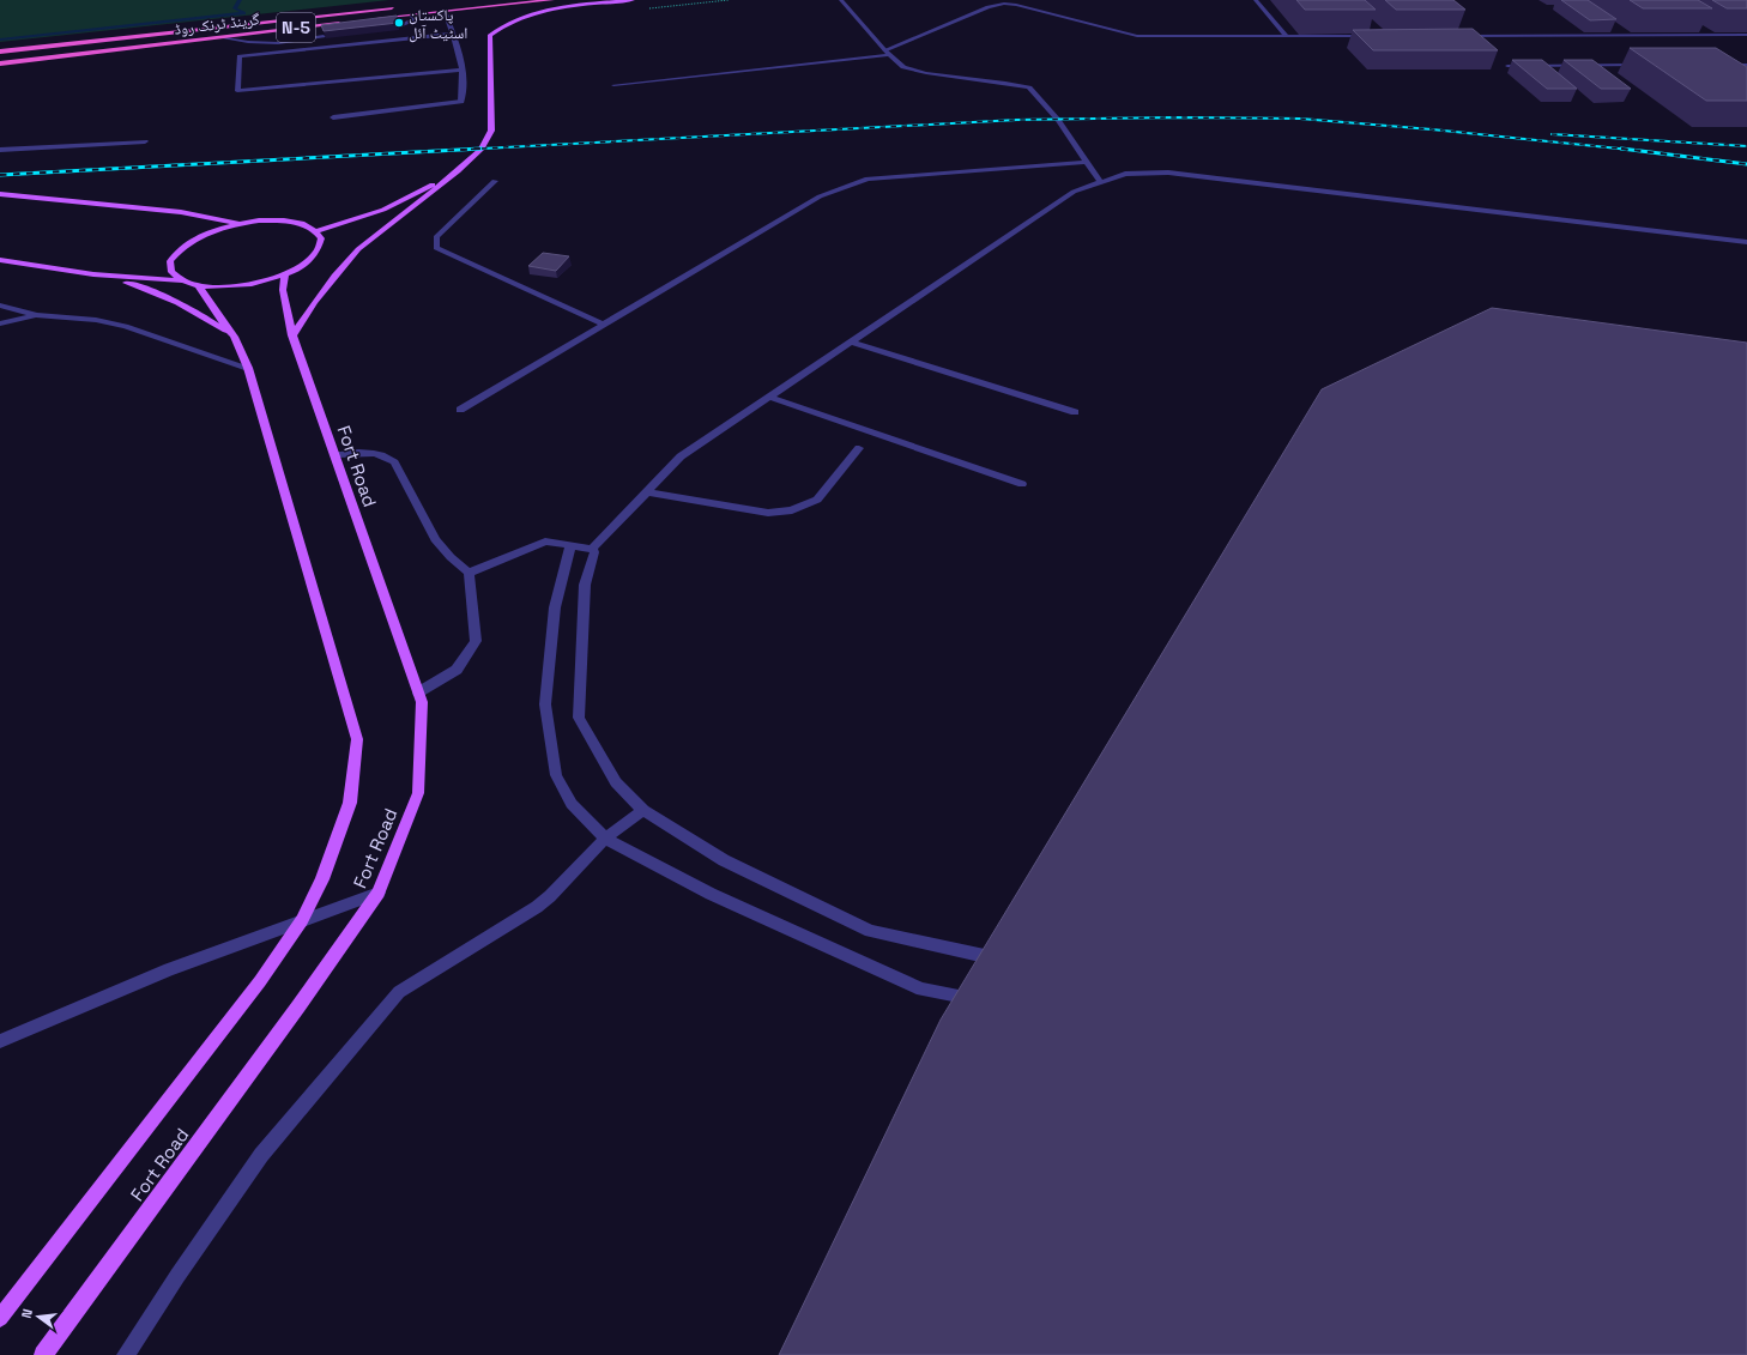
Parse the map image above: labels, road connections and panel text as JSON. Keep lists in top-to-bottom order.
{
  "streets": {
    "highway": ["گرینڈ ٹرنک روڈ", "N-5"],
    "main road": ["Fort Road"]
  },
  "places": ["پاکستان اسٹیٹ آئل"],
  "north": "left"
}
